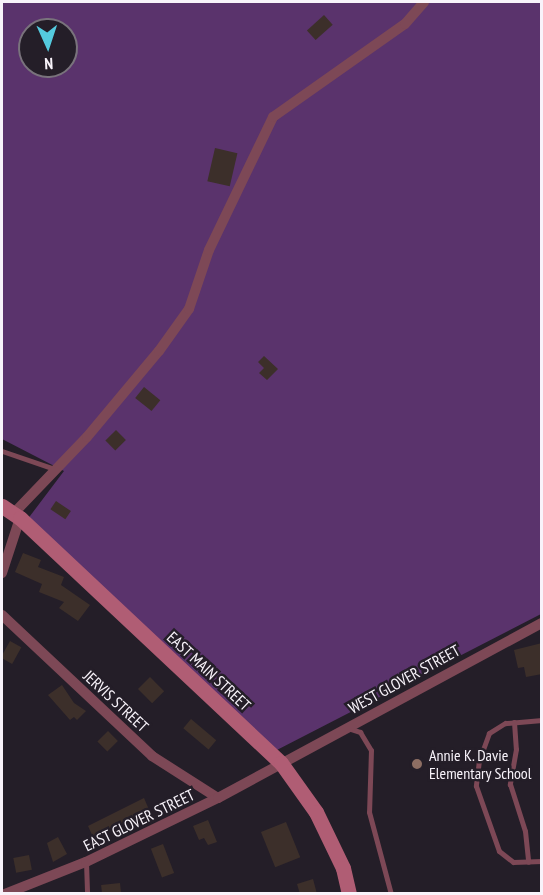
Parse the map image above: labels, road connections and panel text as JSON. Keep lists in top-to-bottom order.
{
  "streets": {
    "main road": ["EAST MAIN STREET"],
    "street": ["WEST GLOVER STREET", "JERVIS STREET", "EAST GLOVER STREET"]
  },
  "crossings": [
    ["EAST MAIN STREET", "WEST GLOVER STREET"],
    ["EAST MAIN STREET", "EAST GLOVER STREET"],
    ["WEST GLOVER STREET", "EAST GLOVER STREET"],
    ["JERVIS STREET", "EAST GLOVER STREET"]
  ],
  "places": ["Annie K. Davie Elementary School"],
  "north": "bottom"
}
